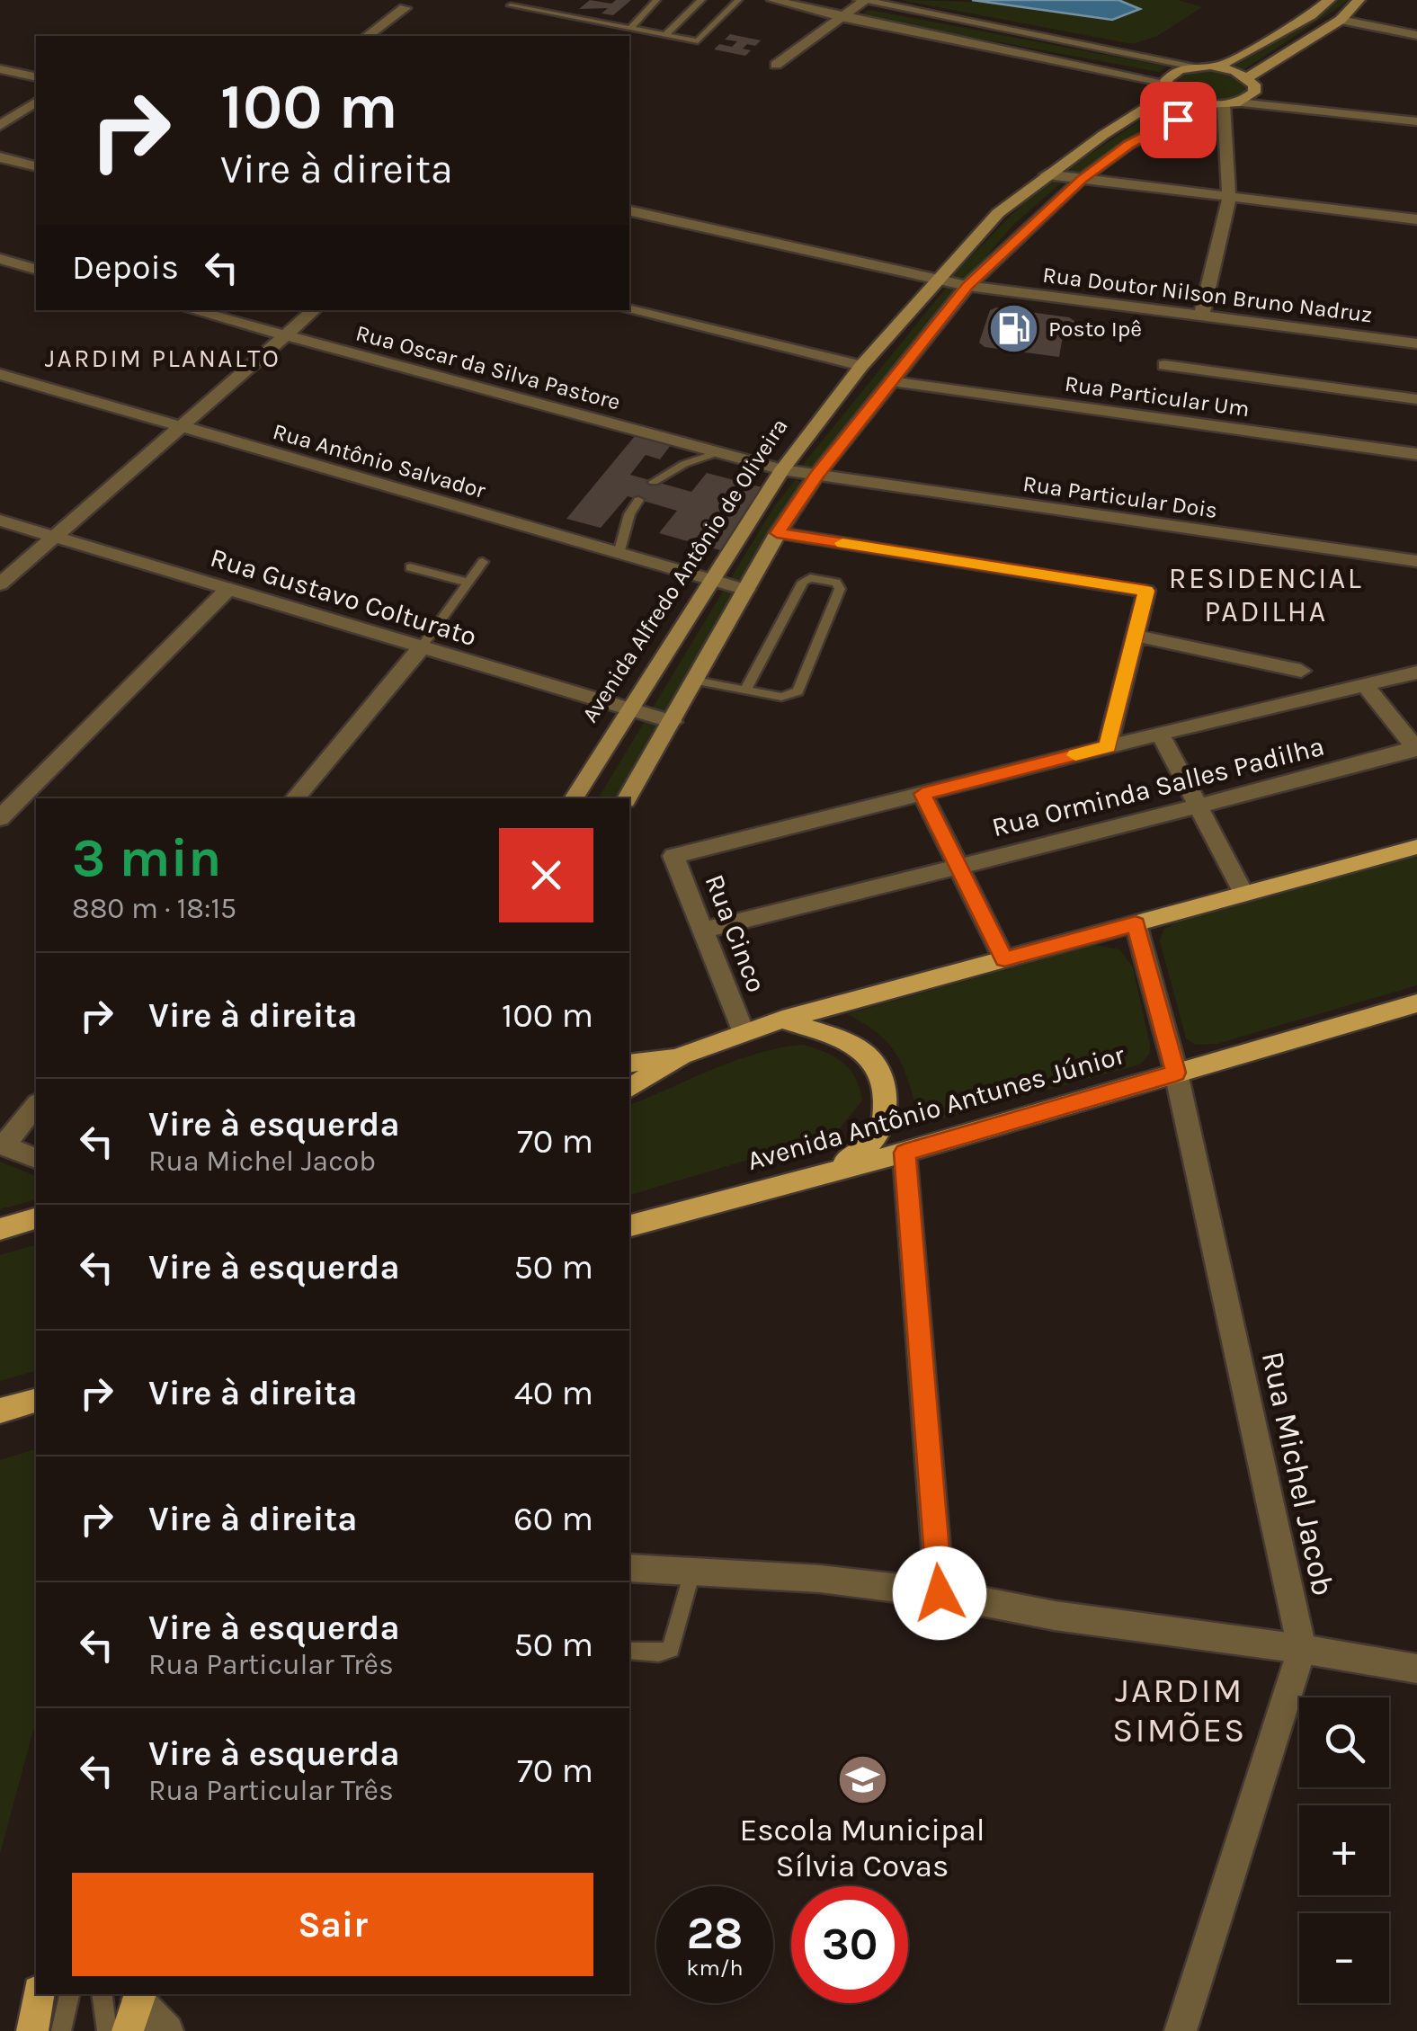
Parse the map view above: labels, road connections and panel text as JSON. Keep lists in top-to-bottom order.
{
  "streets": {
    "main road": ["Avenida Alfredo Antônio de Oliveira", "Avenida Antônio Antunes Júnior"],
    "street": [
      "Rua Doutor Nilson Bruno Nadruz",
      "Rua Oscar da Silva Pastore",
      "Rua Particular Um",
      "Rua Antônio Salvador",
      "Rua Particular Dois",
      "Rua Gustavo Colturato",
      "Rua Orminda Salles Padilha",
      "Rua Cinco",
      "Rua Michel Jacob"
    ]
  },
  "crossings": [
    ["Rua Doutor Nilson Bruno Nadruz", "Avenida Alfredo Antônio de Oliveira"],
    ["Rua Oscar da Silva Pastore", "Rua Particular Dois"],
    ["Rua Oscar da Silva Pastore", "Avenida Alfredo Antônio de Oliveira"],
    ["Rua Antônio Salvador", "Avenida Alfredo Antônio de Oliveira"],
    ["Rua Particular Dois", "Avenida Alfredo Antônio de Oliveira"],
    ["Avenida Alfredo Antônio de Oliveira", "Rua Gustavo Colturato"],
    ["Rua Orminda Salles Padilha", "Rua Cinco"],
    ["Avenida Antônio Antunes Júnior", "Rua Michel Jacob"]
  ],
  "districts": ["JARDIM PLANALTO", "RESIDENCIAL PADILHA", "JARDIM SIMÕES"],
  "places": {
    "fuel station": ["Posto Ipê"],
    "school or university": ["Escola Municipal Sílvia Covas"]
  },
  "page": {
    "turn": ["100 m", "Vire à direita"],
    "then": "Depois",
    "heading": ["3 min", "880 m · 18:15"],
    "list": [
      {
        "name": "Vire à direita",
        "value": "100 m"
      },
      {
        "name": "Vire à esquerda",
        "note": "Rua Michel Jacob",
        "value": "70 m"
      },
      {
        "name": "Vire à esquerda",
        "value": "50 m"
      },
      {
        "name": "Vire à direita",
        "value": "40 m"
      },
      {
        "name": "Vire à direita",
        "value": "60 m"
      },
      {
        "name": "Vire à esquerda",
        "note": "Rua Particular Três",
        "value": "50 m"
      },
      {
        "name": "Vire à esquerda",
        "note": "Rua Particular Três",
        "value": "70 m"
      }
    ],
    "map_buttons": ["+", "−"],
    "buttons": "Sair",
    "speed": "28 km/h",
    "limit": "30"
  }
}
